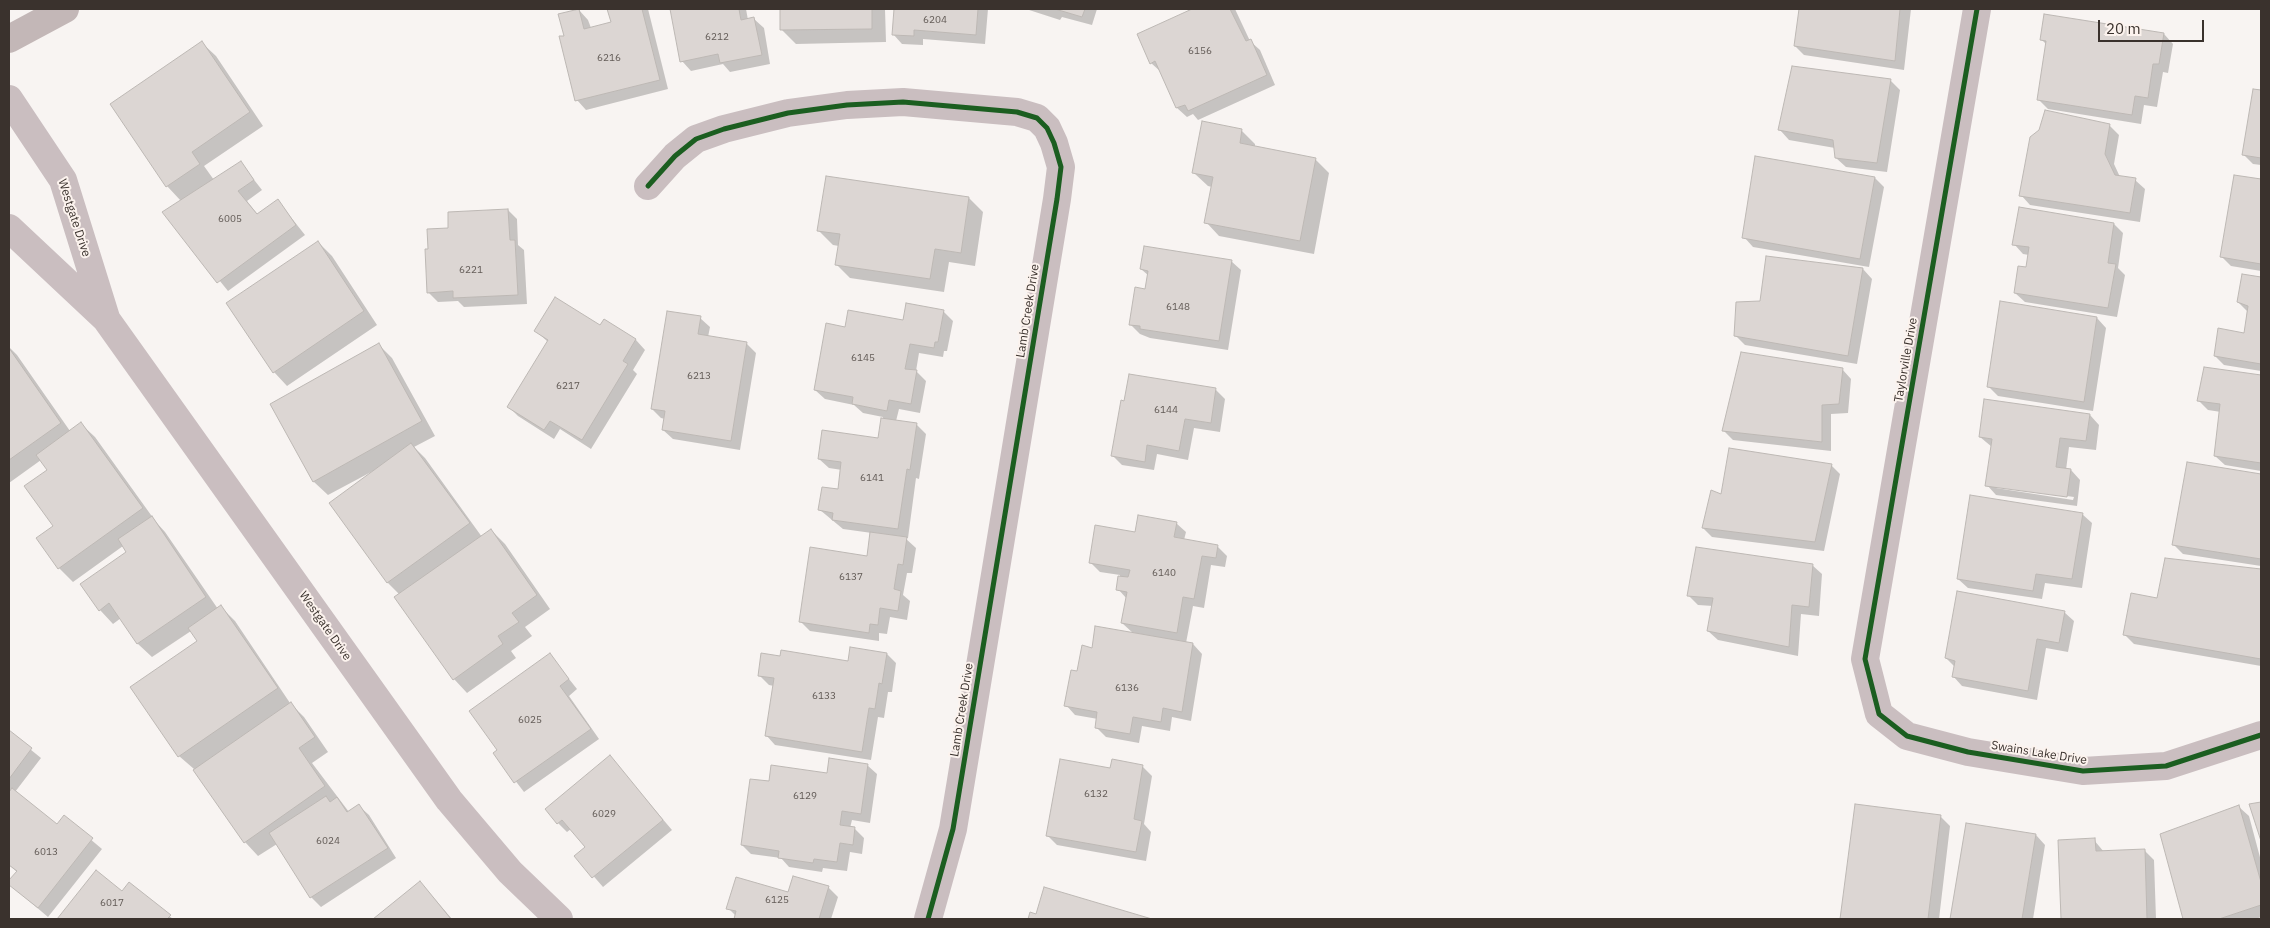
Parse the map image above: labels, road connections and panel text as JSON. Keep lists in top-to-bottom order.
{
  "streets": {
    "street": [
      "Westgate Drive",
      "Lamb Creek Drive",
      "Taylorville Drive",
      "Swains Lake Drive"
    ]
  },
  "crossings": [
    ["Taylorville Drive", "Swains Lake Drive"]
  ],
  "house_numbers": [
    "6204",
    "6212",
    "6156",
    "6216",
    "6005",
    "6221",
    "6148",
    "6145",
    "6213",
    "6217",
    "6144",
    "6141",
    "6140",
    "6137",
    "6136",
    "6133",
    "6025",
    "6132",
    "6129",
    "6029",
    "6024",
    "6013",
    "6125",
    "6017"
  ],
  "scale_bar": "20 m"
}
